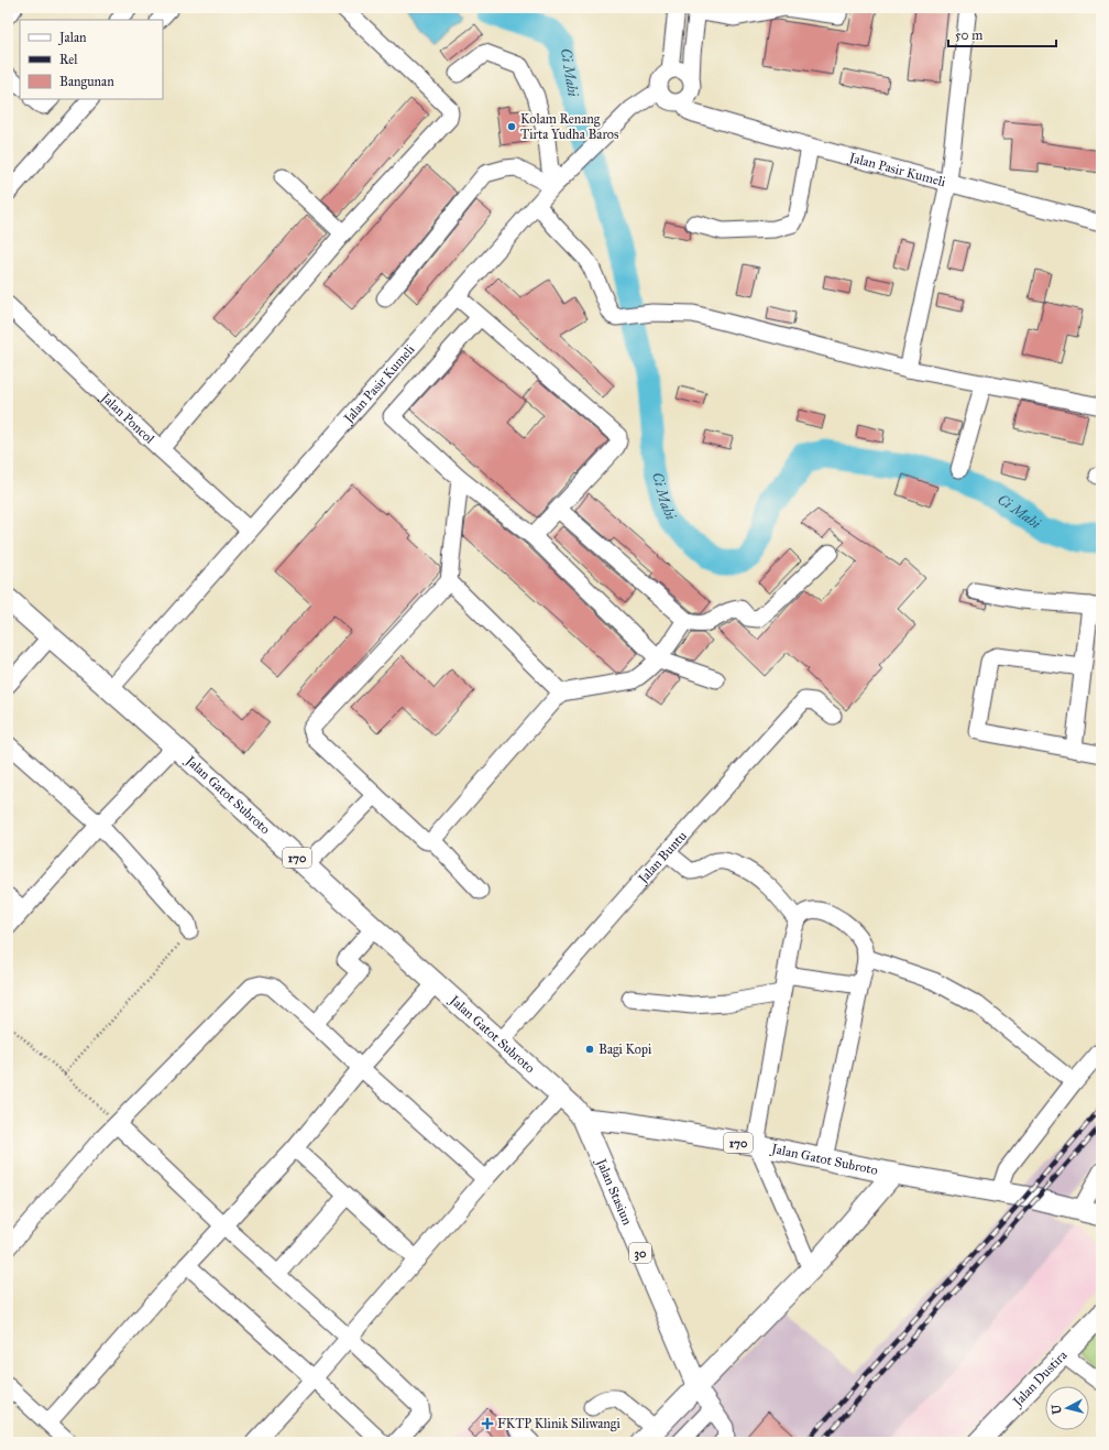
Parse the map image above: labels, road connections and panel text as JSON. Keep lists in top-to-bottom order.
{
  "streets": {
    "main road": [
      "Jalan Gatot Subroto",
      "170",
      "Jalan Stasiun",
      "30",
      "Jalan Dustira"
    ],
    "street": ["Jalan Pasir Kumeli", "Jalan Poncol", "Jalan Buntu"]
  },
  "crossings": [
    ["Jalan Pasir Kumeli", "Jalan Poncol"],
    ["Jalan Pasir Kumeli", "Jalan Gatot Subroto"],
    ["Jalan Gatot Subroto", "Jalan Buntu"],
    ["Jalan Gatot Subroto", "Jalan Stasiun"]
  ],
  "water": ["Ci Mahi"],
  "places": {
    "other": ["Kolam Renang Tirta Yudha Baros", "Bagi Kopi"],
    "health": ["FKTP Klinik Siliwangi"]
  },
  "legend": ["Jalan", "Rel", "Bangunan"],
  "scale_bar": "50 m",
  "north": "left"
}
